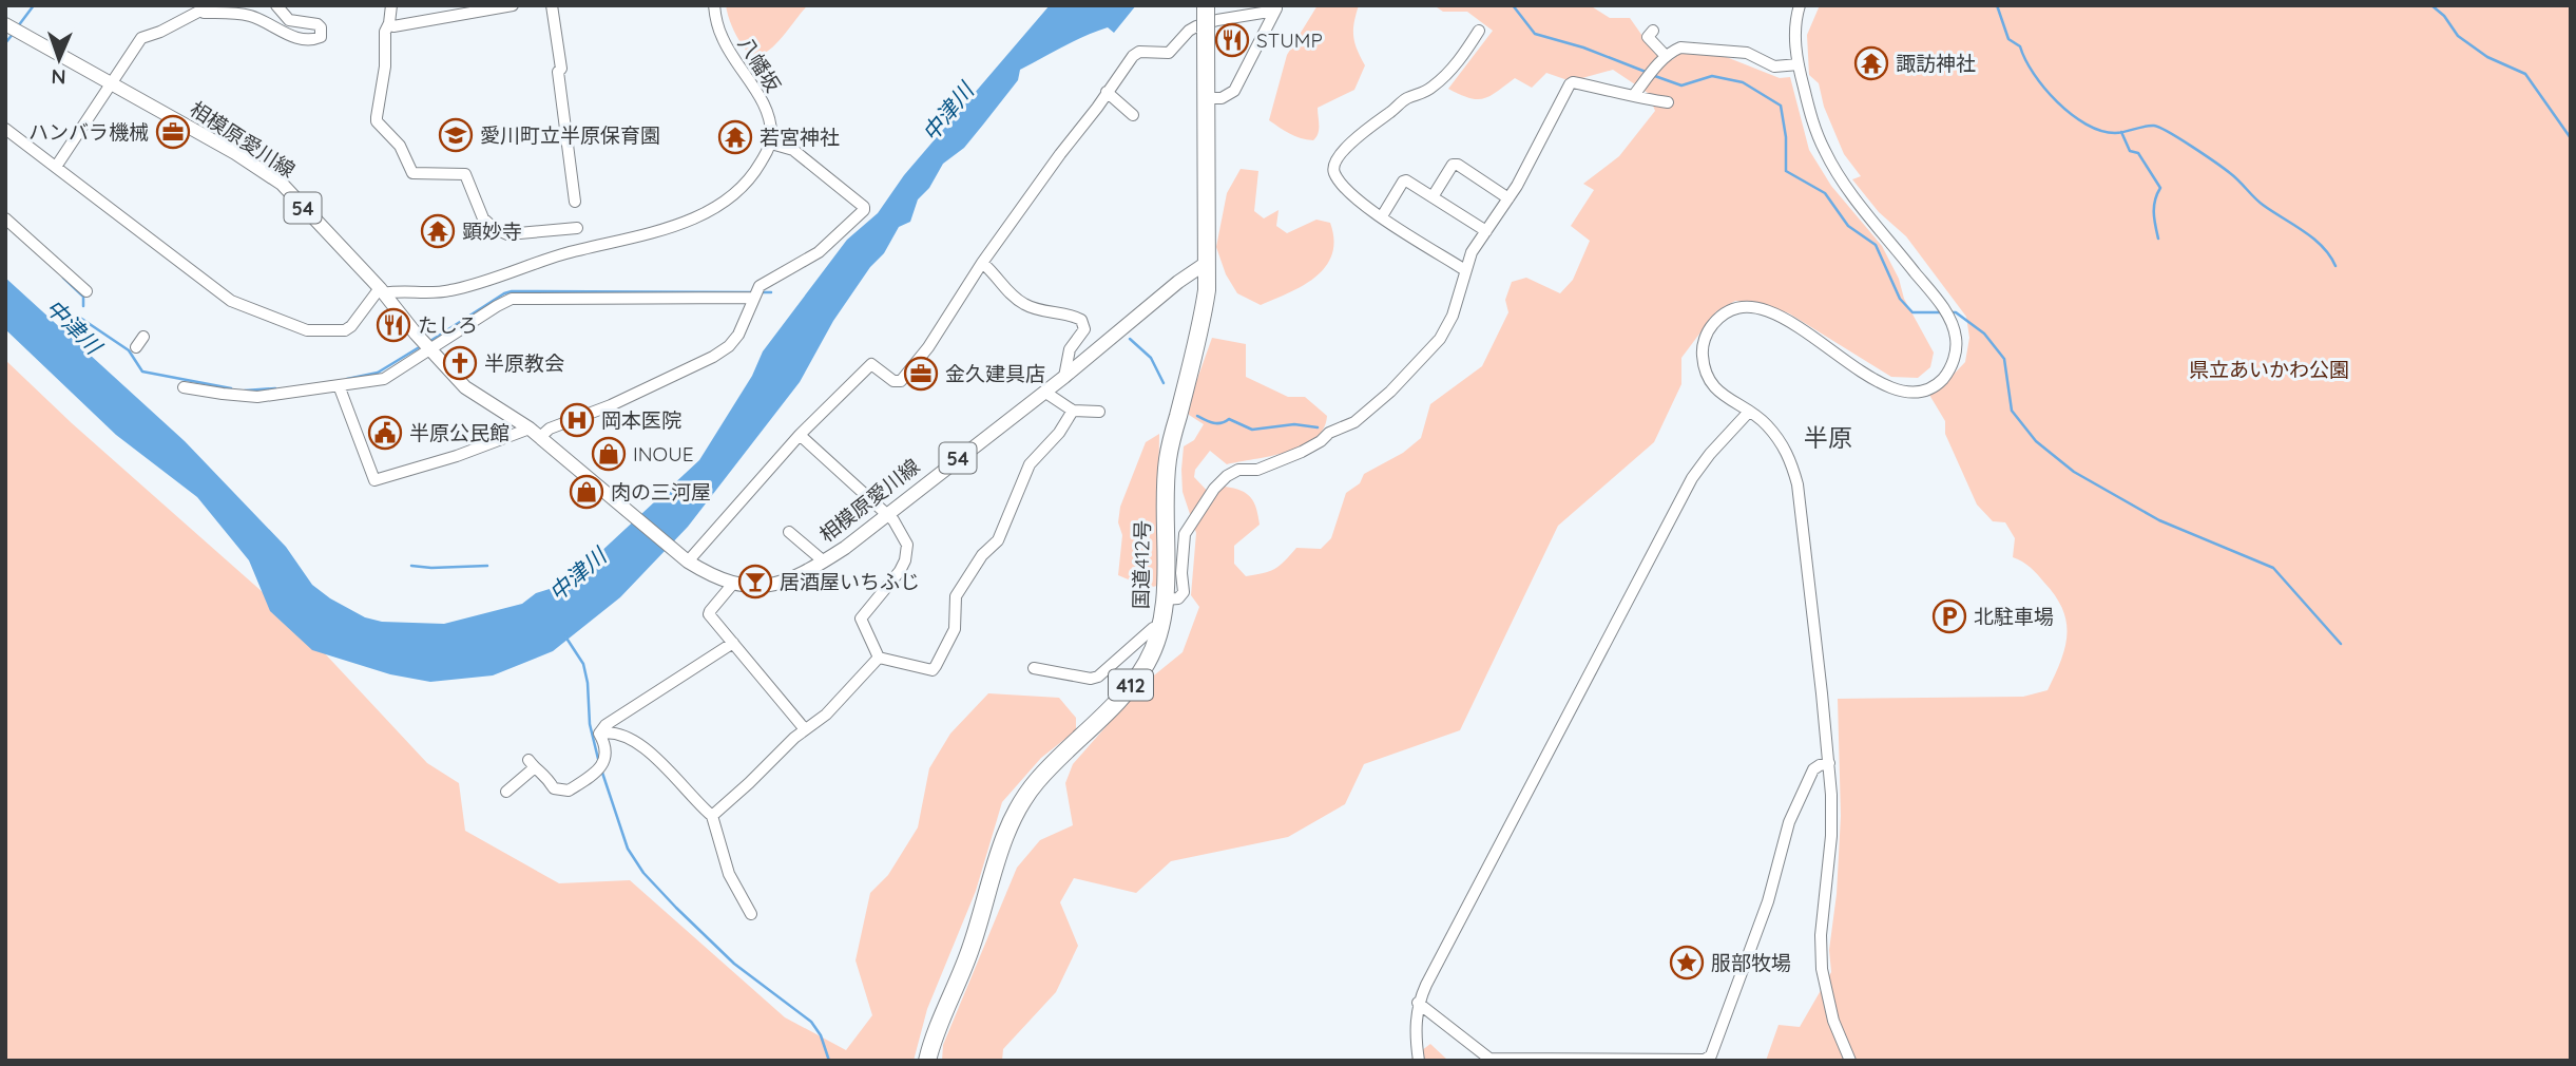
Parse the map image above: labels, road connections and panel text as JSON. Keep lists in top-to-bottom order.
{
  "streets": {
    "highway": ["国道412号", "412"],
    "main road": ["相模原愛川線", "54"],
    "street": ["八幡坂"]
  },
  "crossings": [
    ["相模原愛川線", "国道412号"]
  ],
  "districts": ["半原"],
  "water": ["中津川"],
  "parks": ["県立あいかわ公園"],
  "places": {
    "restaurant": ["STUMP", "たしろ"],
    "temple": ["諏訪神社", "若宮神社", "顕妙寺"],
    "office": ["ハンバラ機械", "金久建具店"],
    "school or university": ["愛川町立半原保育園"],
    "church": ["半原教会"],
    "hospital": ["岡本医院"],
    "public building": ["半原公民館"],
    "shop": ["INOUE", "肉の三河屋"],
    "bar": ["居酒屋いちふじ"],
    "parking": ["北駐車場"],
    "place": ["服部牧場"]
  },
  "north": "bottom"
}
